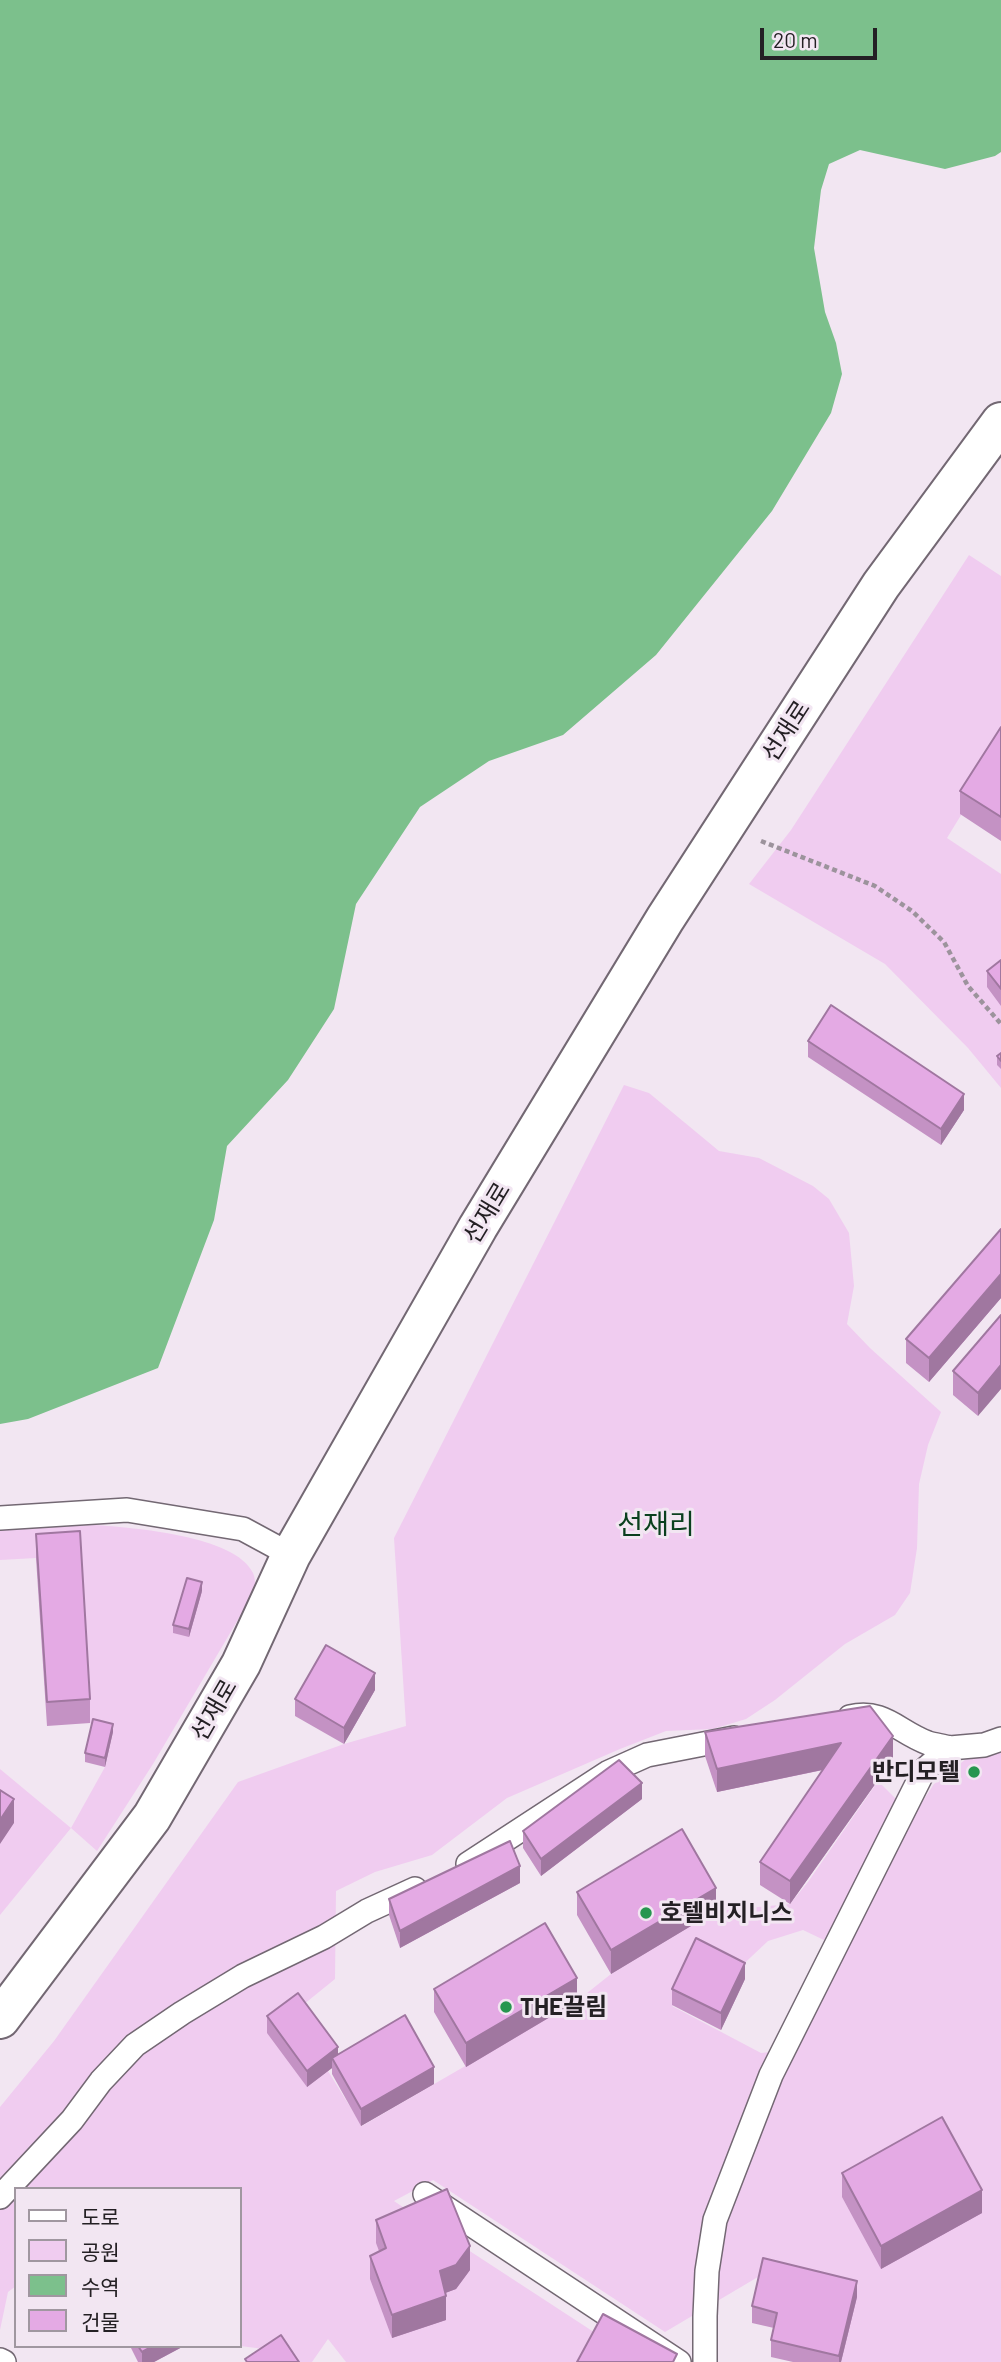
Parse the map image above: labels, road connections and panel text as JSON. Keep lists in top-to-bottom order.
{
  "streets": {
    "street": ["선재로"]
  },
  "districts": ["선재리"],
  "places": ["반디모텔", "호텔비지니스", "THE끌림"],
  "legend": [
    "도로",
    "공원",
    "수역",
    "건물"
  ],
  "scale_bar": "20 m"
}
